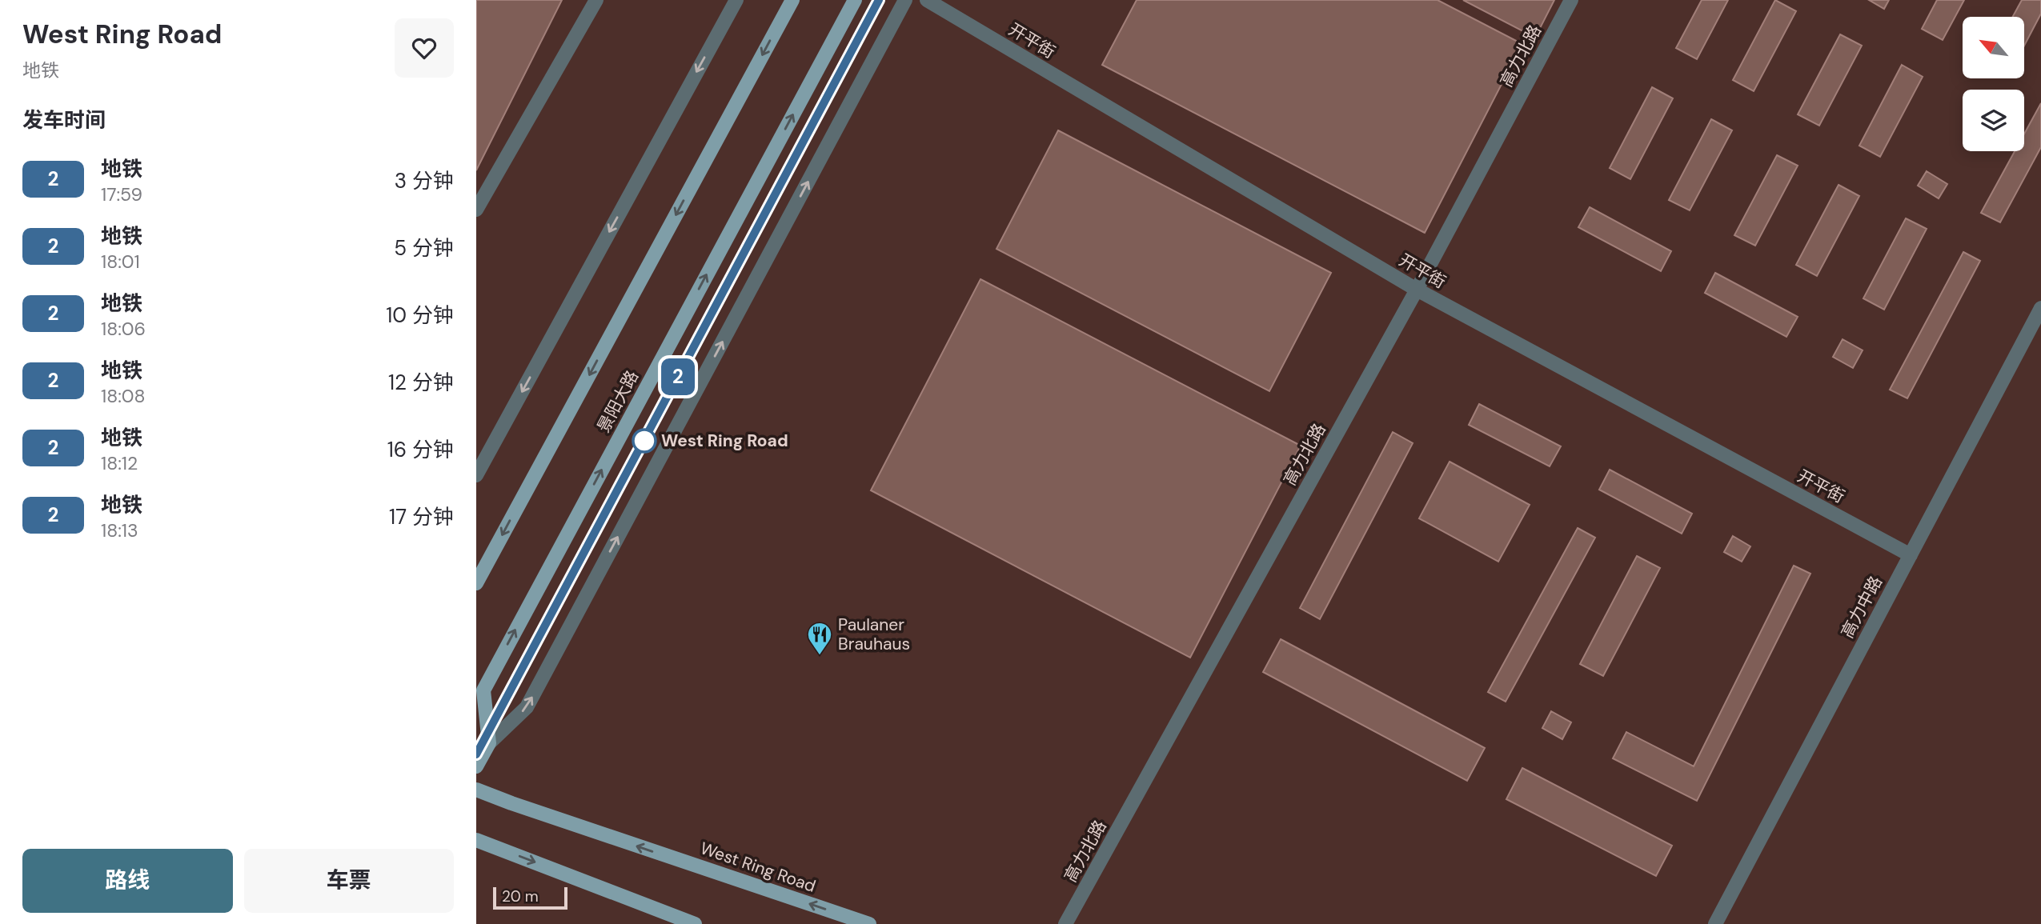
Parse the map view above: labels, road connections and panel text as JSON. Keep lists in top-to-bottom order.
{
  "streets": {
    "main road": ["景阳大路", "West Ring Road"],
    "street": ["开平街", "高力北路", "高力中路"]
  },
  "crossings": [
    ["开平街", "高力北路"],
    ["开平街", "高力中路"]
  ],
  "places": {
    "other": ["West Ring Road"],
    "restaurant": ["Paulaner Brauhaus"]
  },
  "lines": ["metro line 2"],
  "scale_bar": "20 m",
  "north": "top left",
  "page": {
    "heading": [
      ["West Ring Road", "地铁"],
      "发车时间"
    ],
    "on_map": "2",
    "list": [
      {
        "mark": "2",
        "name": "地铁",
        "note": "17:59",
        "value": "3 分钟"
      },
      {
        "mark": "2",
        "name": "地铁",
        "note": "18:01",
        "value": "5 分钟"
      },
      {
        "mark": "2",
        "name": "地铁",
        "note": "18:06",
        "value": "10 分钟"
      },
      {
        "mark": "2",
        "name": "地铁",
        "note": "18:08",
        "value": "12 分钟"
      },
      {
        "mark": "2",
        "name": "地铁",
        "note": "18:12",
        "value": "16 分钟"
      },
      {
        "mark": "2",
        "name": "地铁",
        "note": "18:13",
        "value": "17 分钟"
      }
    ],
    "buttons": ["路线", "车票"],
    "scale": "20 m"
  }
}
